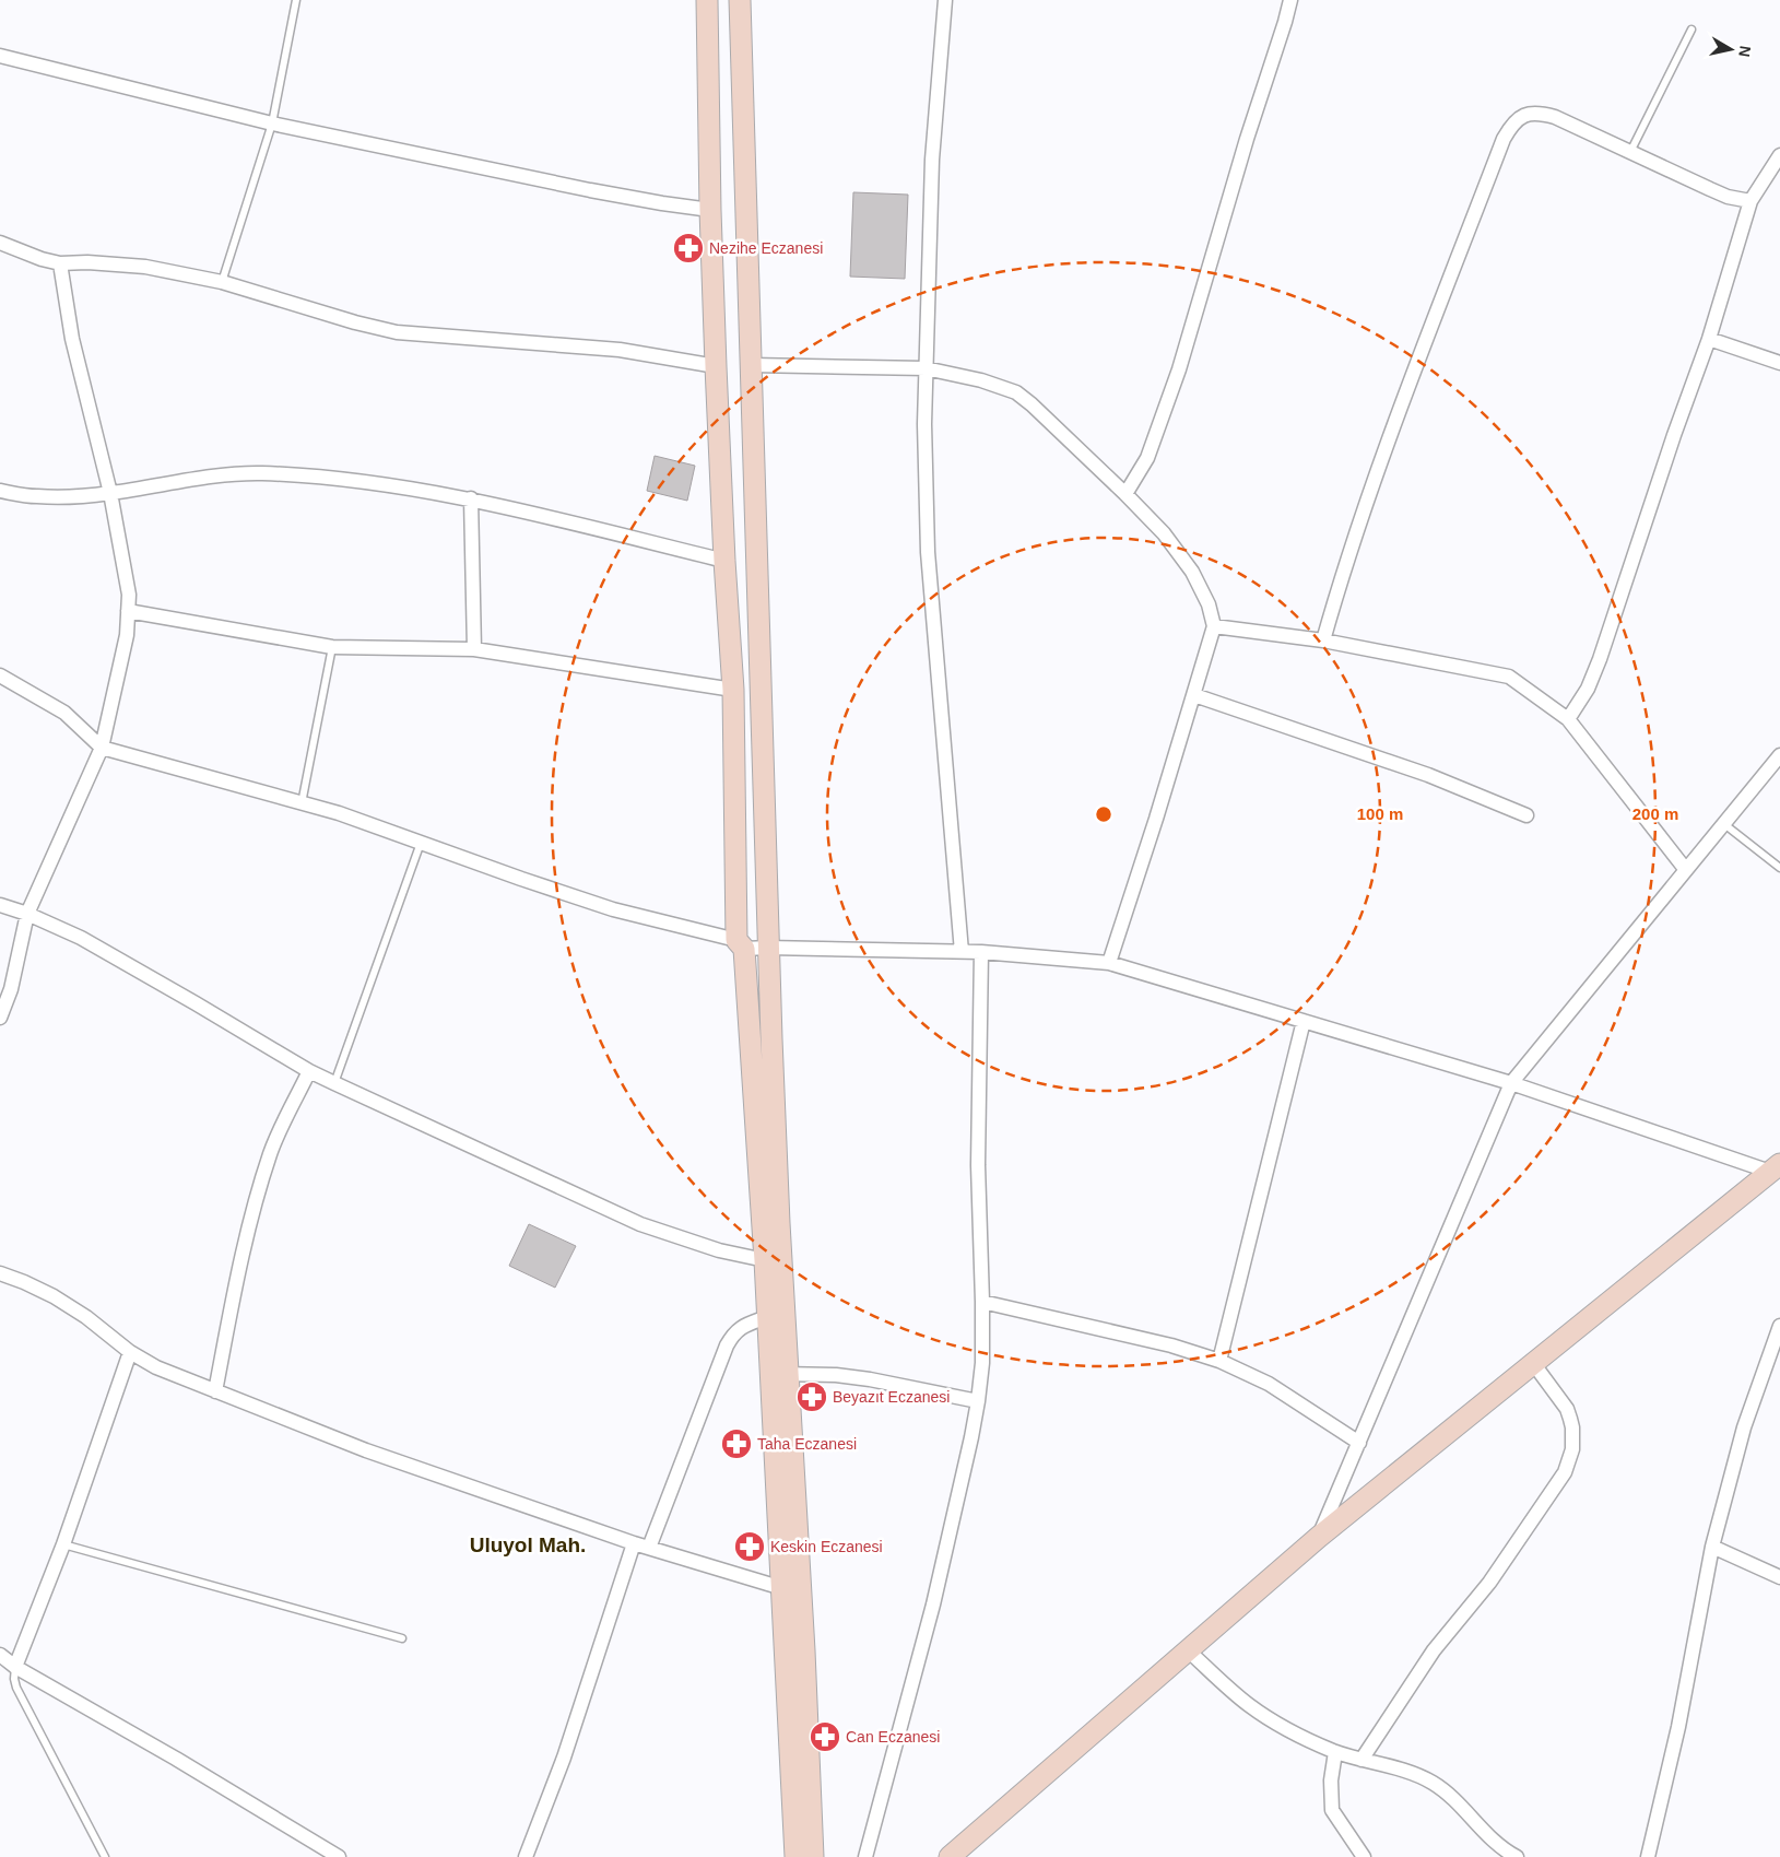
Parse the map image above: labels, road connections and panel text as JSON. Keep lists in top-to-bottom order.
{
  "districts": ["Uluyol Mah."],
  "places": {
    "pharmacy": [
      "Nezihe Eczanesi",
      "Beyazıt Eczanesi",
      "Taha Eczanesi",
      "Keskin Eczanesi",
      "Can Eczanesi"
    ]
  },
  "north": "right",
  "rings": ["100 m", "200 m"]
}
